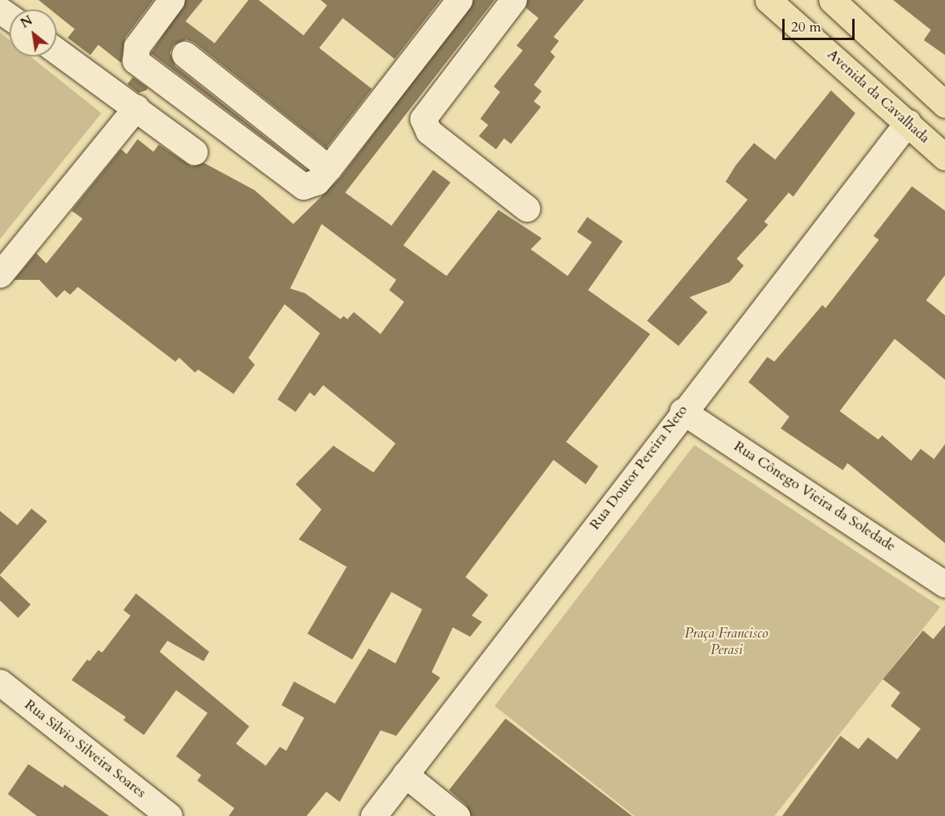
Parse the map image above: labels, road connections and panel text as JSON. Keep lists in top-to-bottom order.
{
  "streets": {
    "main road": ["Avenida da Cavalhada"],
    "street": ["Rua Doutor Pereira Neto", "Rua Cônego Vieira da Soledade", "Rua Silvio Silveira Soares"]
  },
  "crossings": [
    ["Avenida da Cavalhada", "Rua Doutor Pereira Neto"],
    ["Rua Doutor Pereira Neto", "Rua Cônego Vieira da Soledade"]
  ],
  "parks": ["Praça Francisco Perasi"],
  "scale_bar": "20 m",
  "north": "top left"
}
